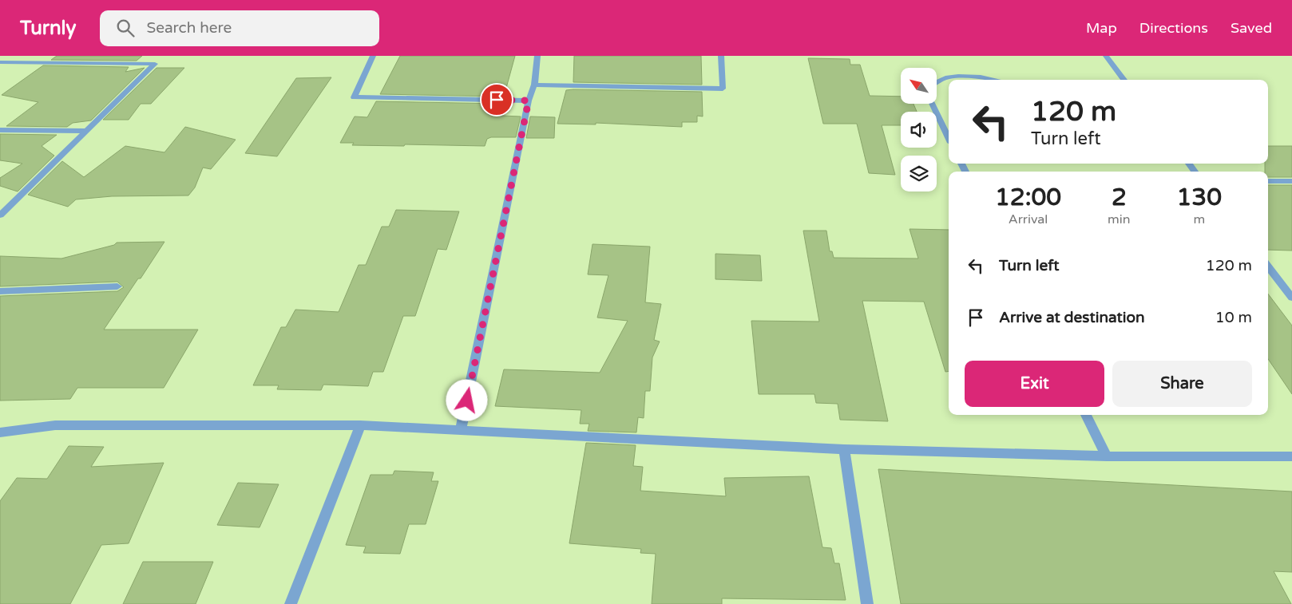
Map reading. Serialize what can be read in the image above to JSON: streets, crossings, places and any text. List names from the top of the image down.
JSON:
{
  "north": "top left",
  "page": {
    "header": "Turnly",
    "search": "Search here",
    "nav": ["Map", "Directions", "Saved"],
    "turn": ["120 m", "Turn left"],
    "eta": [
      "12:00",
      "Arrival",
      "2",
      "min",
      "130",
      "m"
    ],
    "list": [
      {
        "name": "Turn left",
        "value": "120 m"
      },
      {
        "name": "Arrive at destination",
        "value": "10 m"
      }
    ],
    "buttons": ["Exit", "Share"]
  }
}
